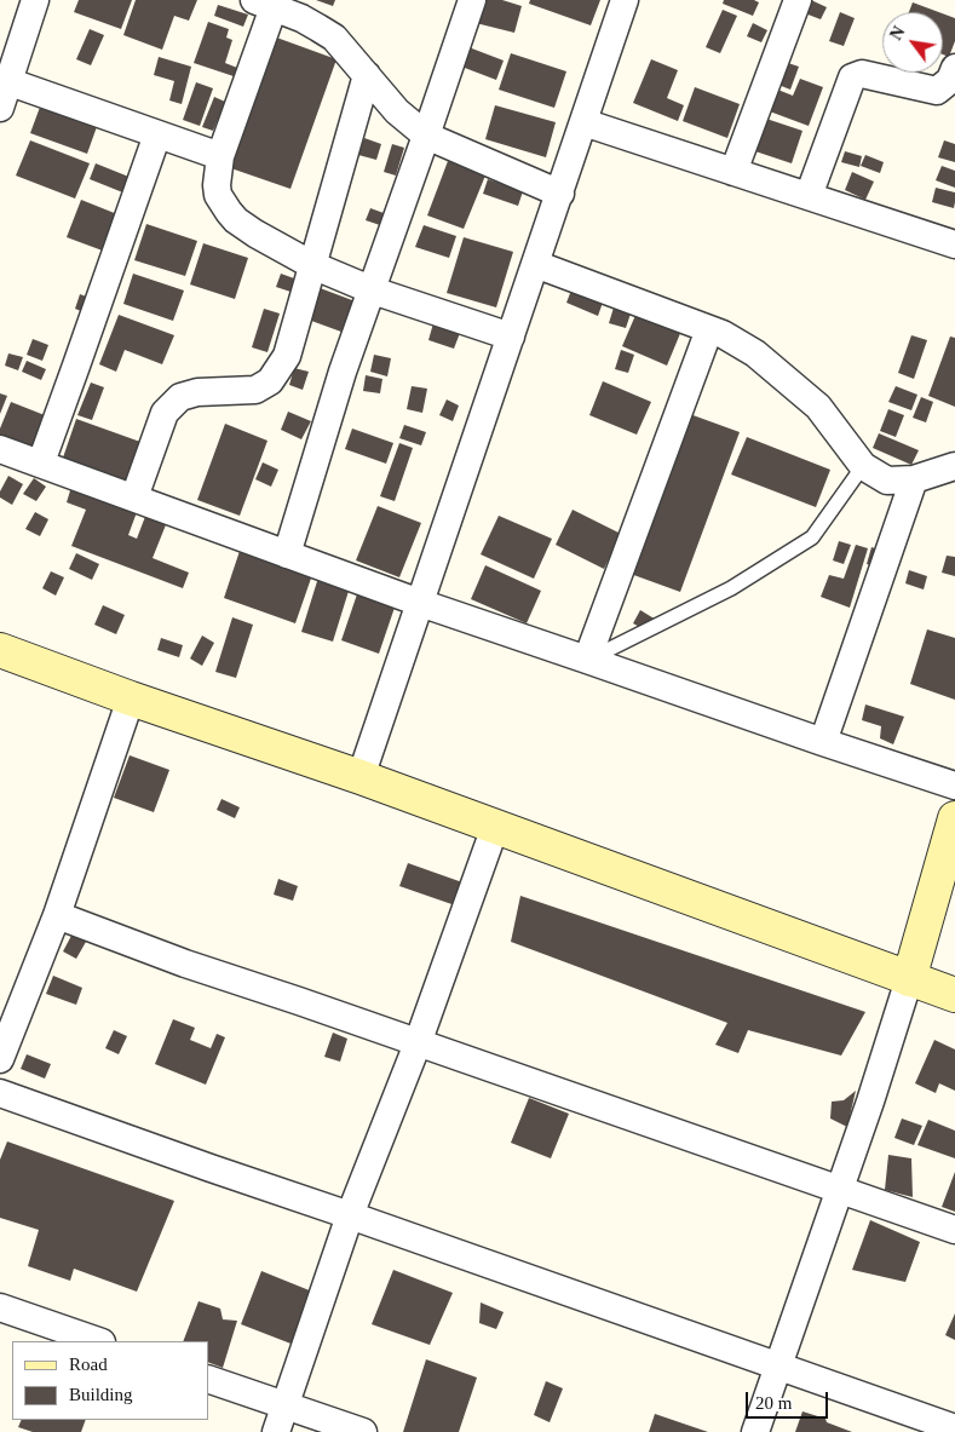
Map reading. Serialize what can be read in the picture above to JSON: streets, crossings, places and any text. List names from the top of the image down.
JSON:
{
  "legend": ["Road", "Building"],
  "scale_bar": "20 m",
  "north": "top left"
}
